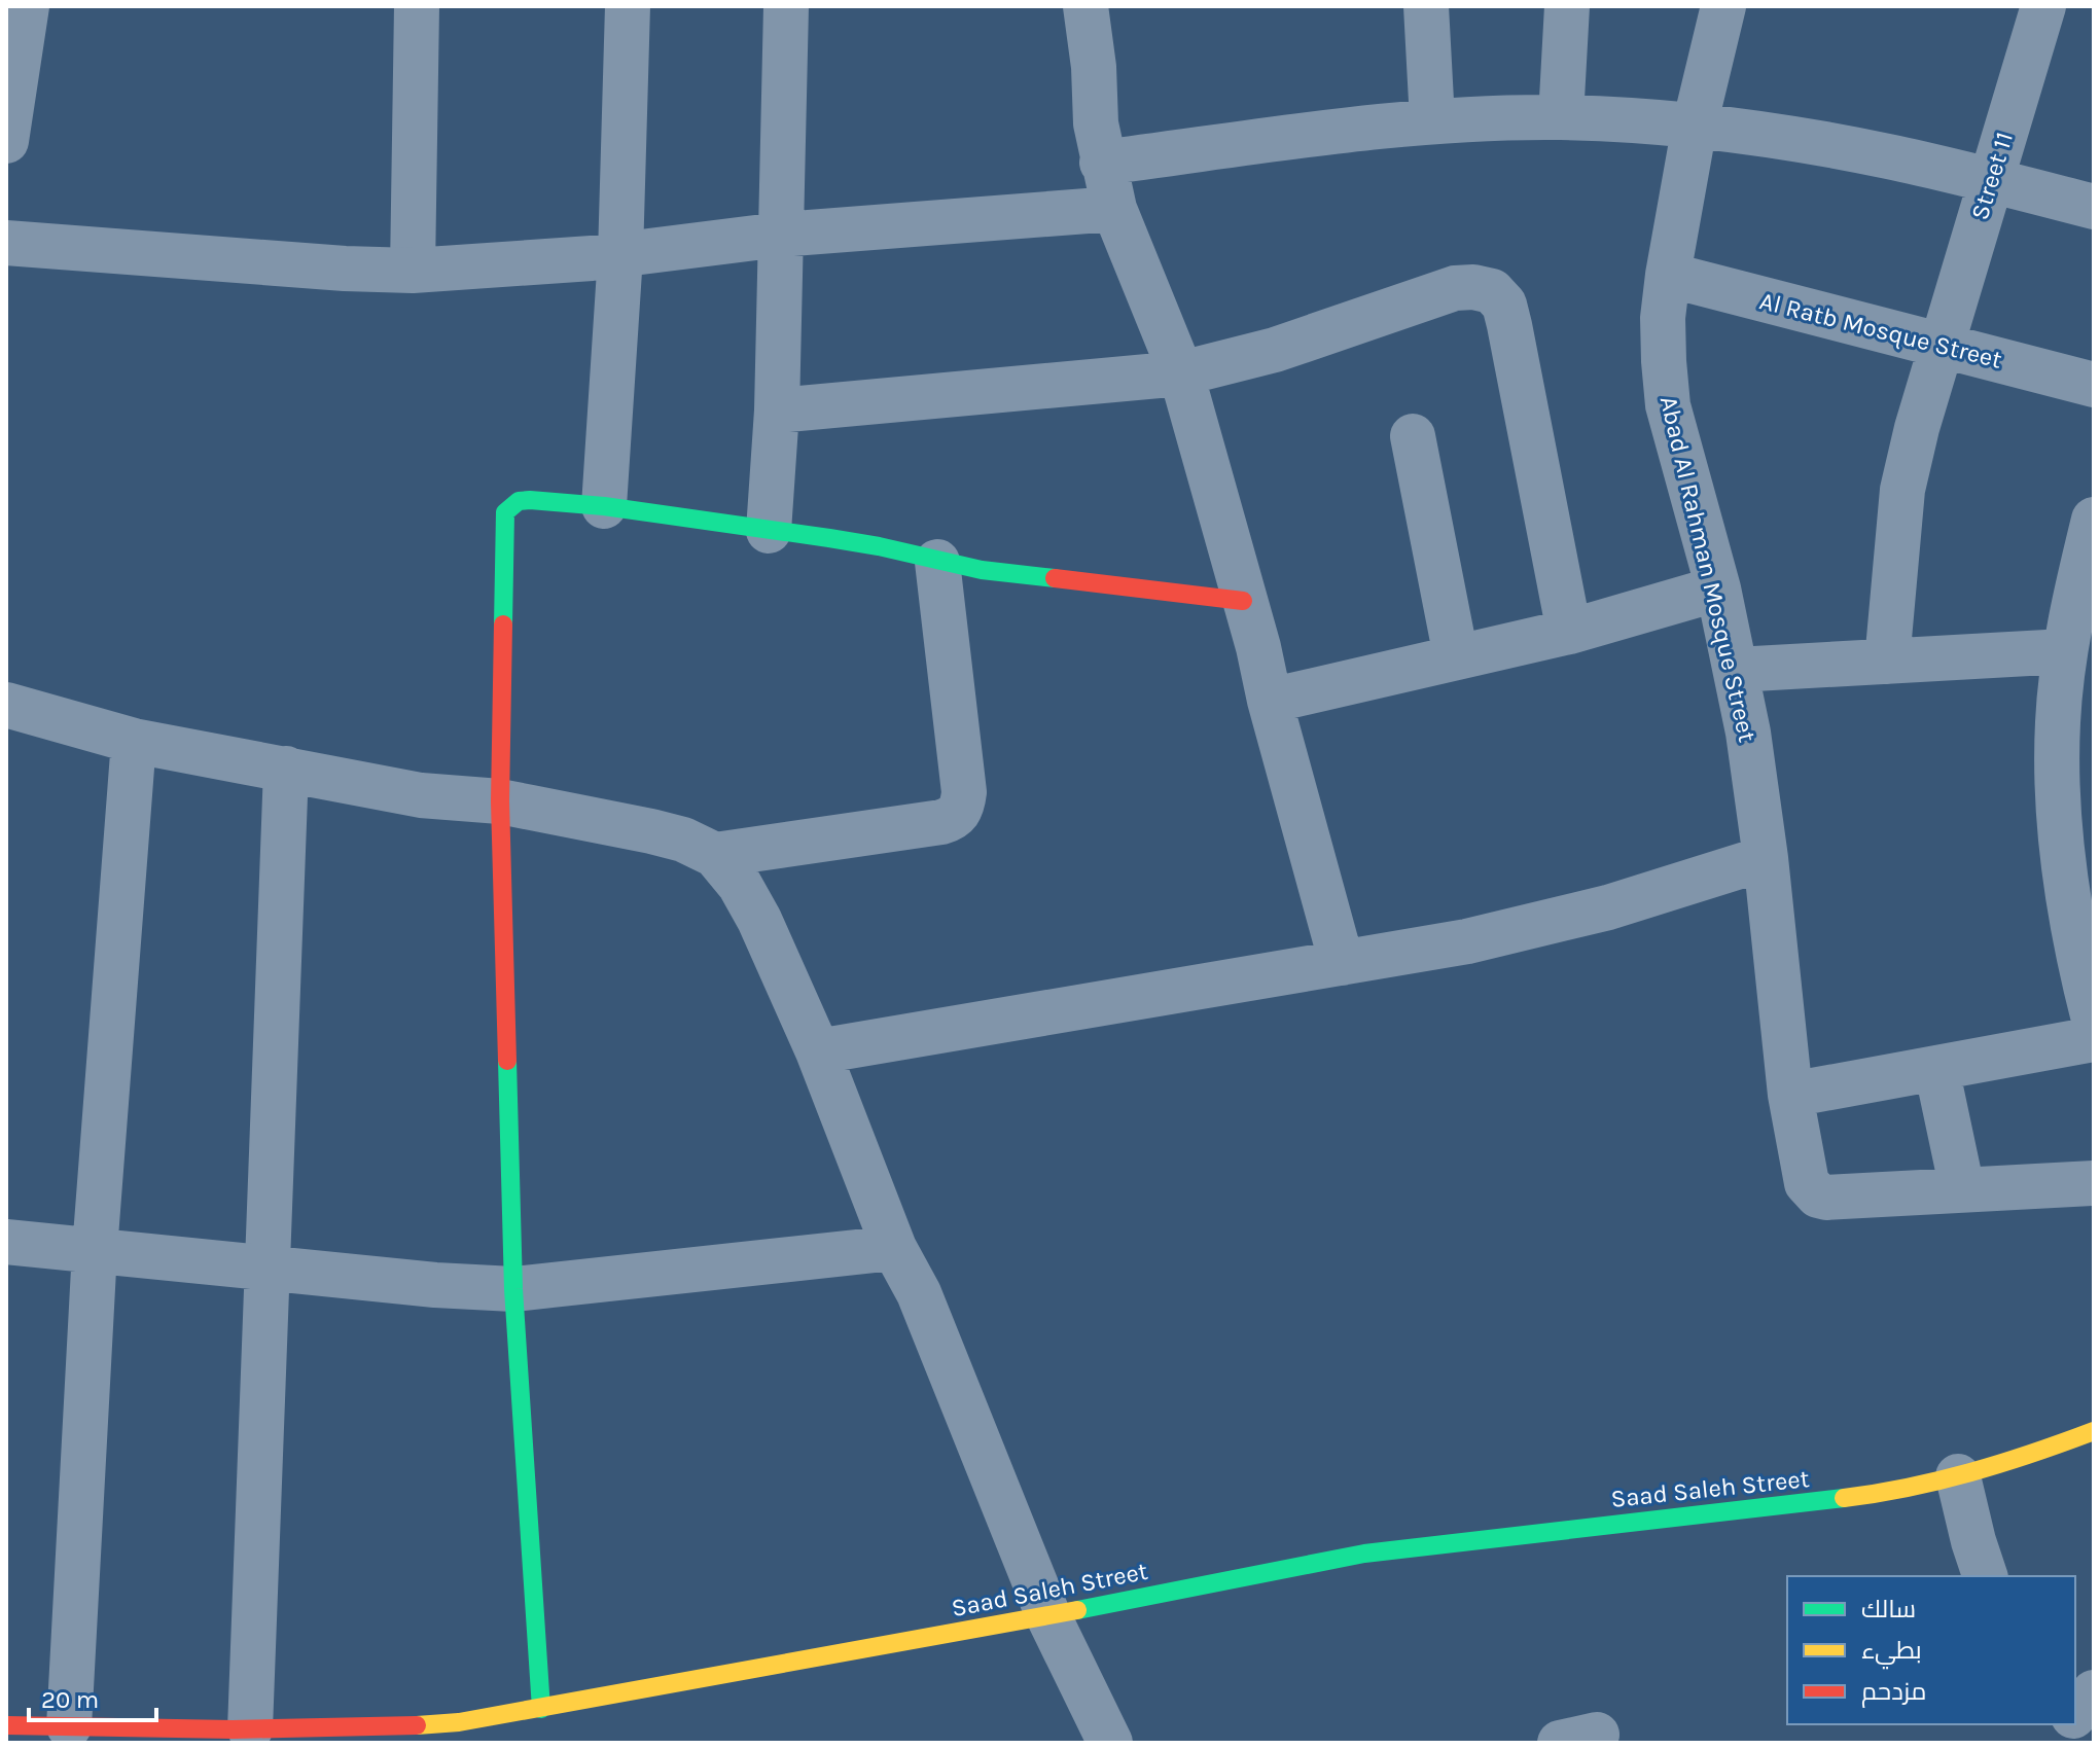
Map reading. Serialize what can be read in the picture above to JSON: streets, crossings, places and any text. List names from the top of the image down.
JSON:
{
  "streets": {
    "street": [
      "Street 11",
      "Al Ratb Mosque Street",
      "Abad Al Rahman Mosque Street",
      "Saad Saleh Street"
    ]
  },
  "crossings": [
    ["Street 11", "Al Ratb Mosque Street"],
    ["Al Ratb Mosque Street", "Abad Al Rahman Mosque Street"]
  ],
  "legend": ["سالك", "بطيء", "مزدحم"],
  "scale_bar": "20 m"
}
